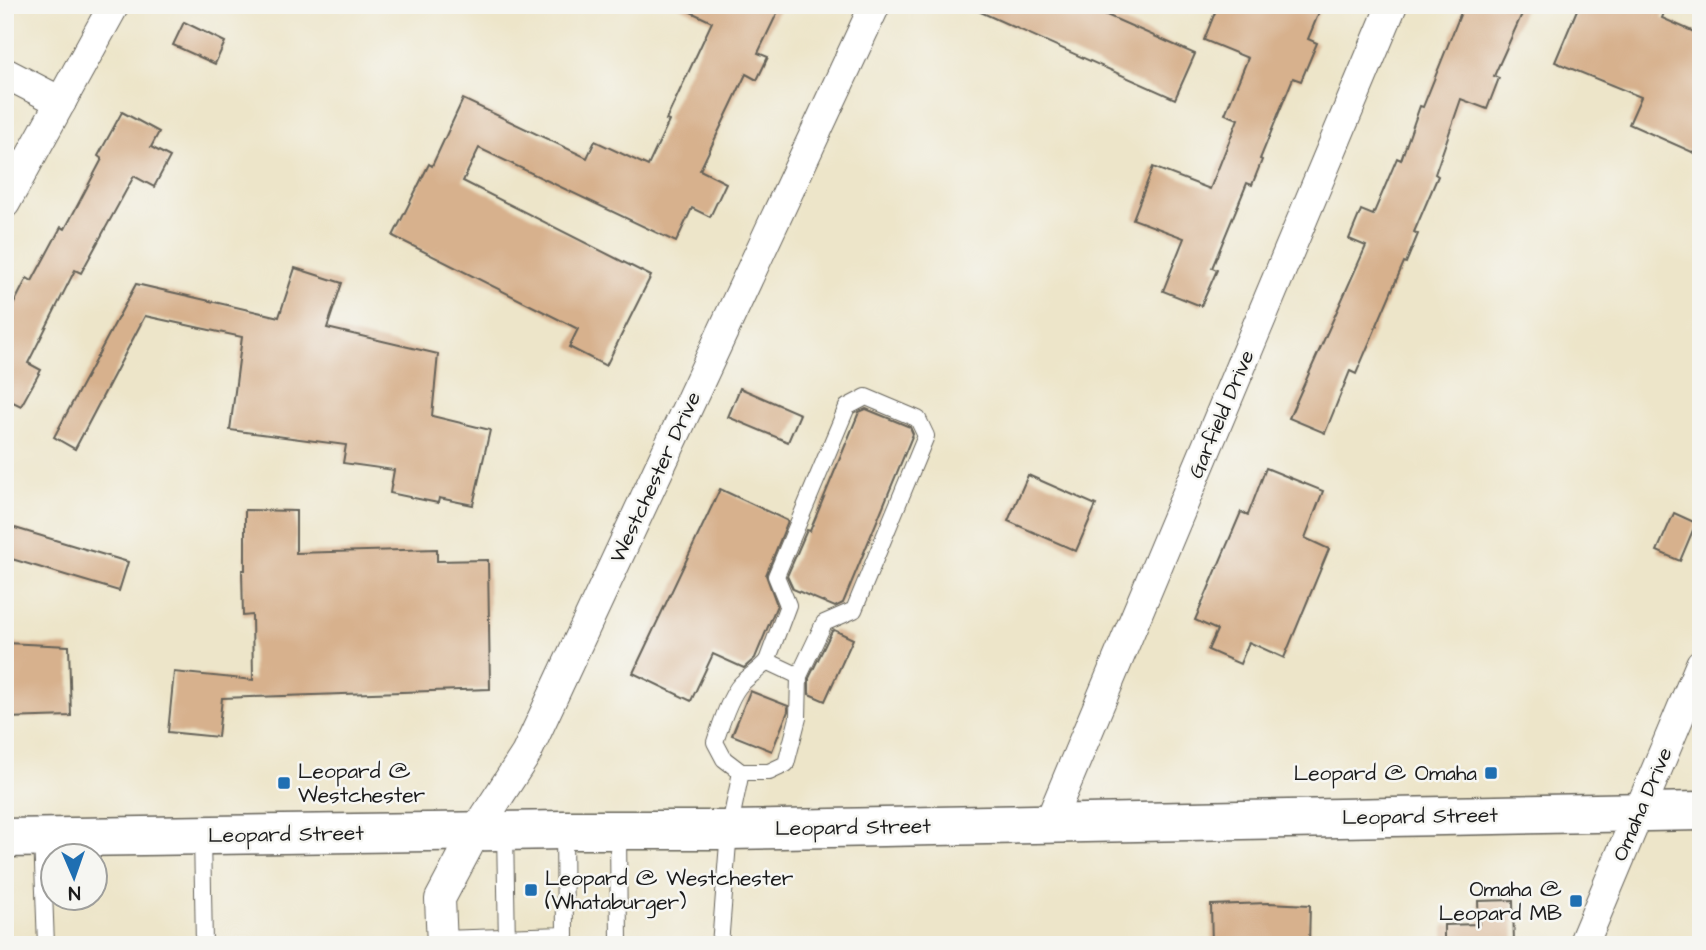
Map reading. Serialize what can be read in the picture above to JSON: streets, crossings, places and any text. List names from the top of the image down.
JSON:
{
  "streets": {
    "main road": ["Leopard Street"],
    "street": ["Garfield Drive", "Westchester Drive", "Omaha Drive"]
  },
  "crossings": [
    ["Garfield Drive", "Leopard Street"],
    ["Westchester Drive", "Leopard Street"],
    ["Omaha Drive", "Leopard Street"]
  ],
  "places": {
    "transit": [
      "Leopard @ Omaha",
      "Leopard @ Westchester",
      "Leopard @ Westchester (Whataburger)",
      "Omaha @ Leopard MB"
    ]
  },
  "north": "bottom"
}
